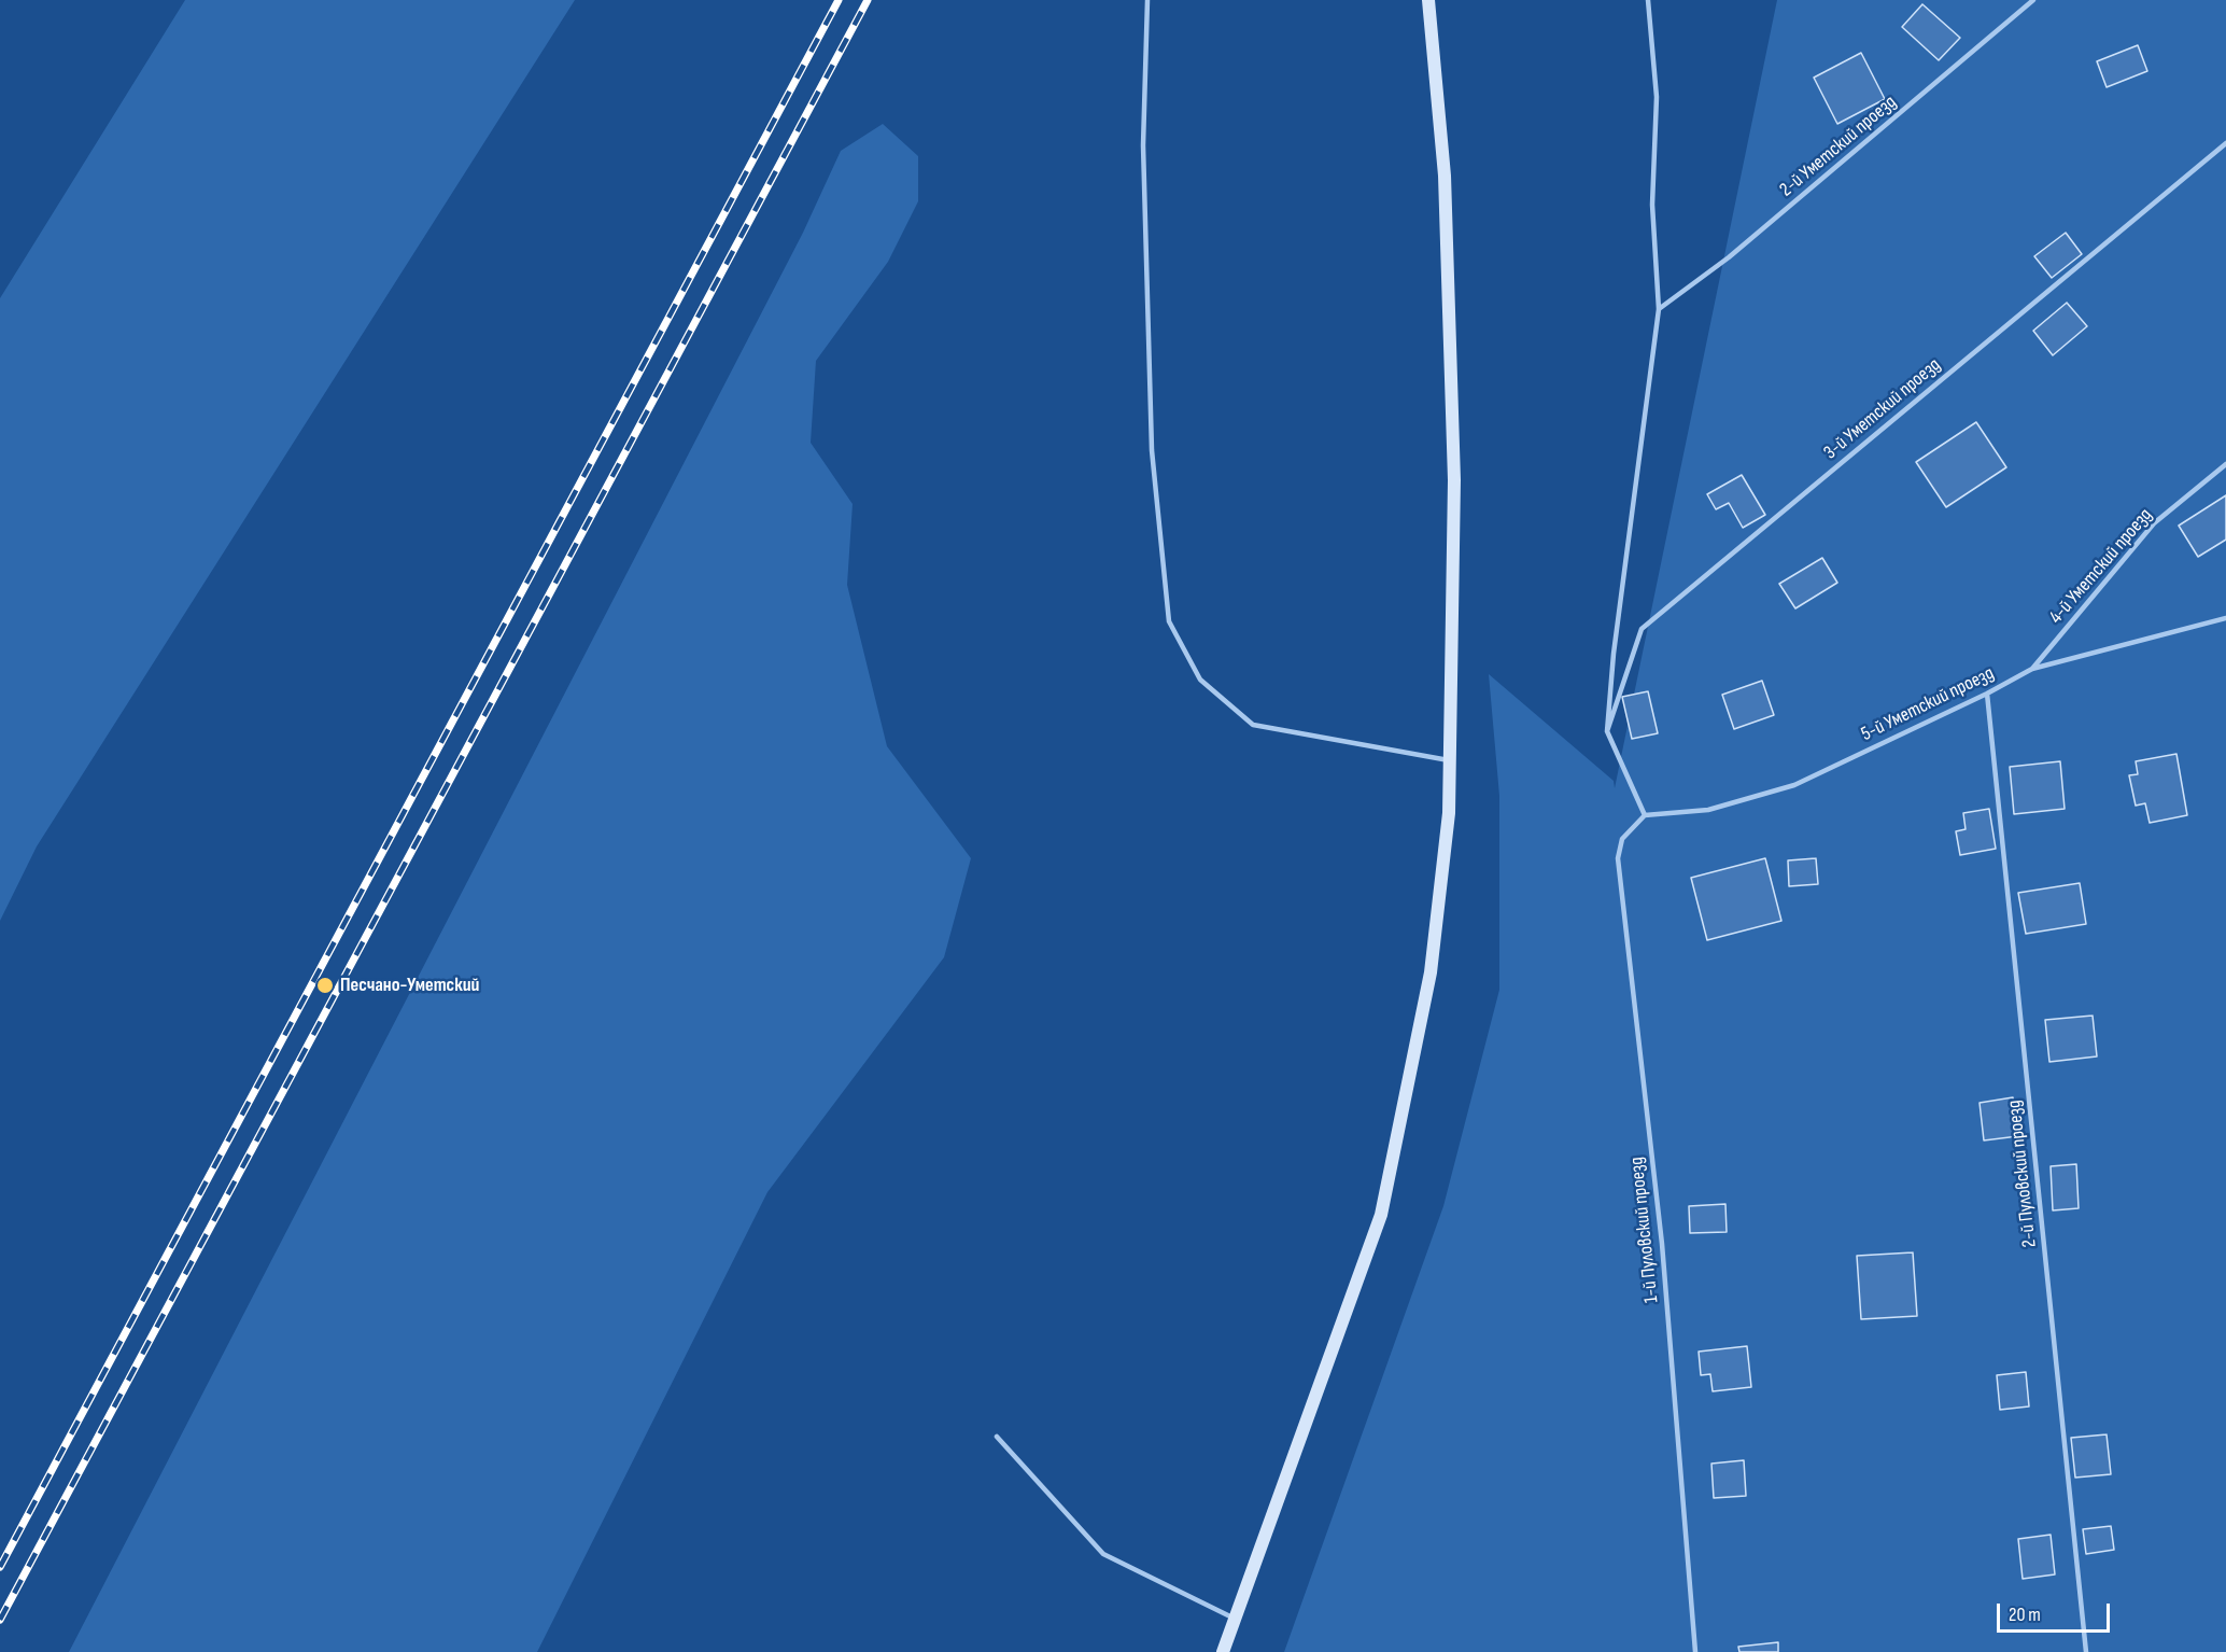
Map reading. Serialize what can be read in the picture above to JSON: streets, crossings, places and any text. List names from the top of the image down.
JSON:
{
  "streets": {
    "lane": [
      "2-й Уметский проезд",
      "3-й Уметский проезд",
      "4-й Уметский проезд",
      "5-й Уметский проезд",
      "2-й Пуловский проезд",
      "1-й Пуловский проезд"
    ]
  },
  "crossings": [
    ["4-й Уметский проезд", "5-й Уметский проезд"],
    ["5-й Уметский проезд", "2-й Пуловский проезд"],
    ["5-й Уметский проезд", "1-й Пуловский проезд"]
  ],
  "places": ["Песчано-Уметский"],
  "scale_bar": "20 m"
}
